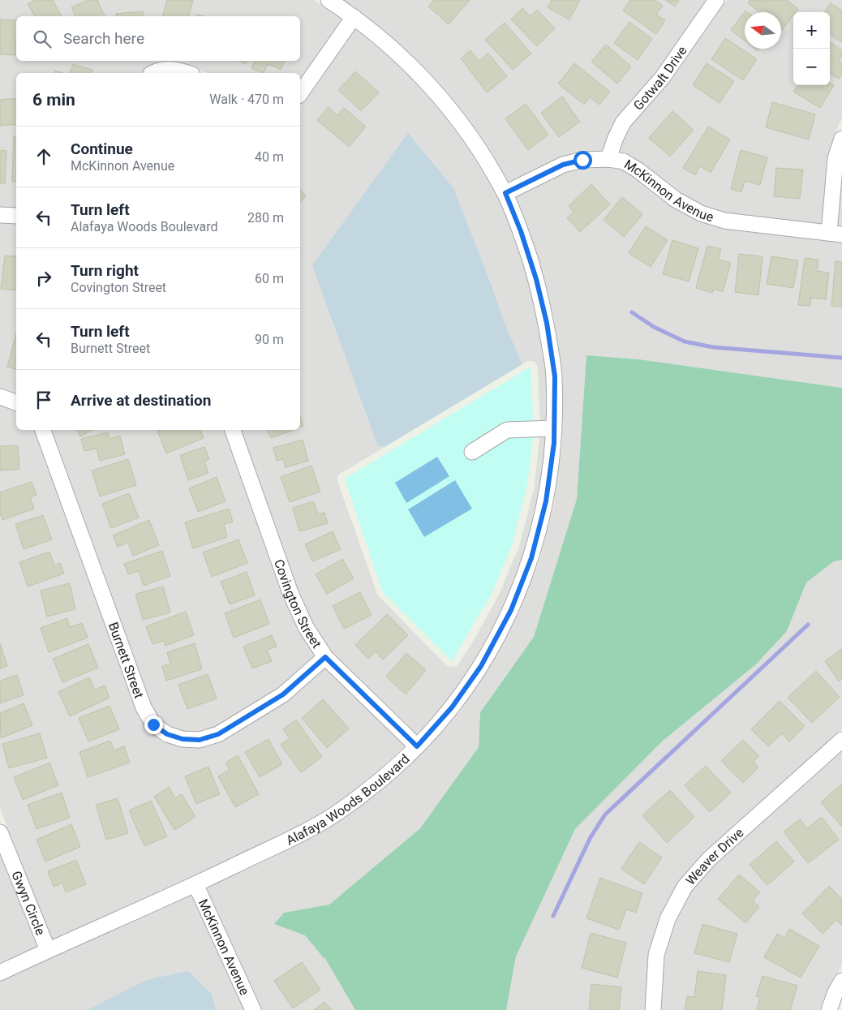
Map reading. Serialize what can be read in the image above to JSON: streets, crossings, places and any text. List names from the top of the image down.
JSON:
{
  "streets": {
    "street": [
      "Gotwalt Drive",
      "McKinnon Avenue",
      "Covington Street",
      "Burnett Street",
      "Alafaya Woods Boulevard",
      "Weaver Drive",
      "Gwyn Circle"
    ]
  },
  "crossings": [
    ["Gotwalt Drive", "McKinnon Avenue"],
    ["McKinnon Avenue", "Alafaya Woods Boulevard"],
    ["Covington Street", "Burnett Street"],
    ["Covington Street", "Alafaya Woods Boulevard"],
    ["Alafaya Woods Boulevard", "Gwyn Circle"]
  ],
  "north": "left",
  "page": {
    "map_buttons": ["+", "−"],
    "search": "Search here",
    "heading": ["6 min", "Walk · 470 m"],
    "list": [
      ["Continue", "McKinnon Avenue", "40 m"],
      ["Turn left", "Alafaya Woods Boulevard", "280 m"],
      ["Turn right", "Covington Street", "60 m"],
      ["Turn left", "Burnett Street", "90 m"],
      "Arrive at destination"
    ]
  }
}
